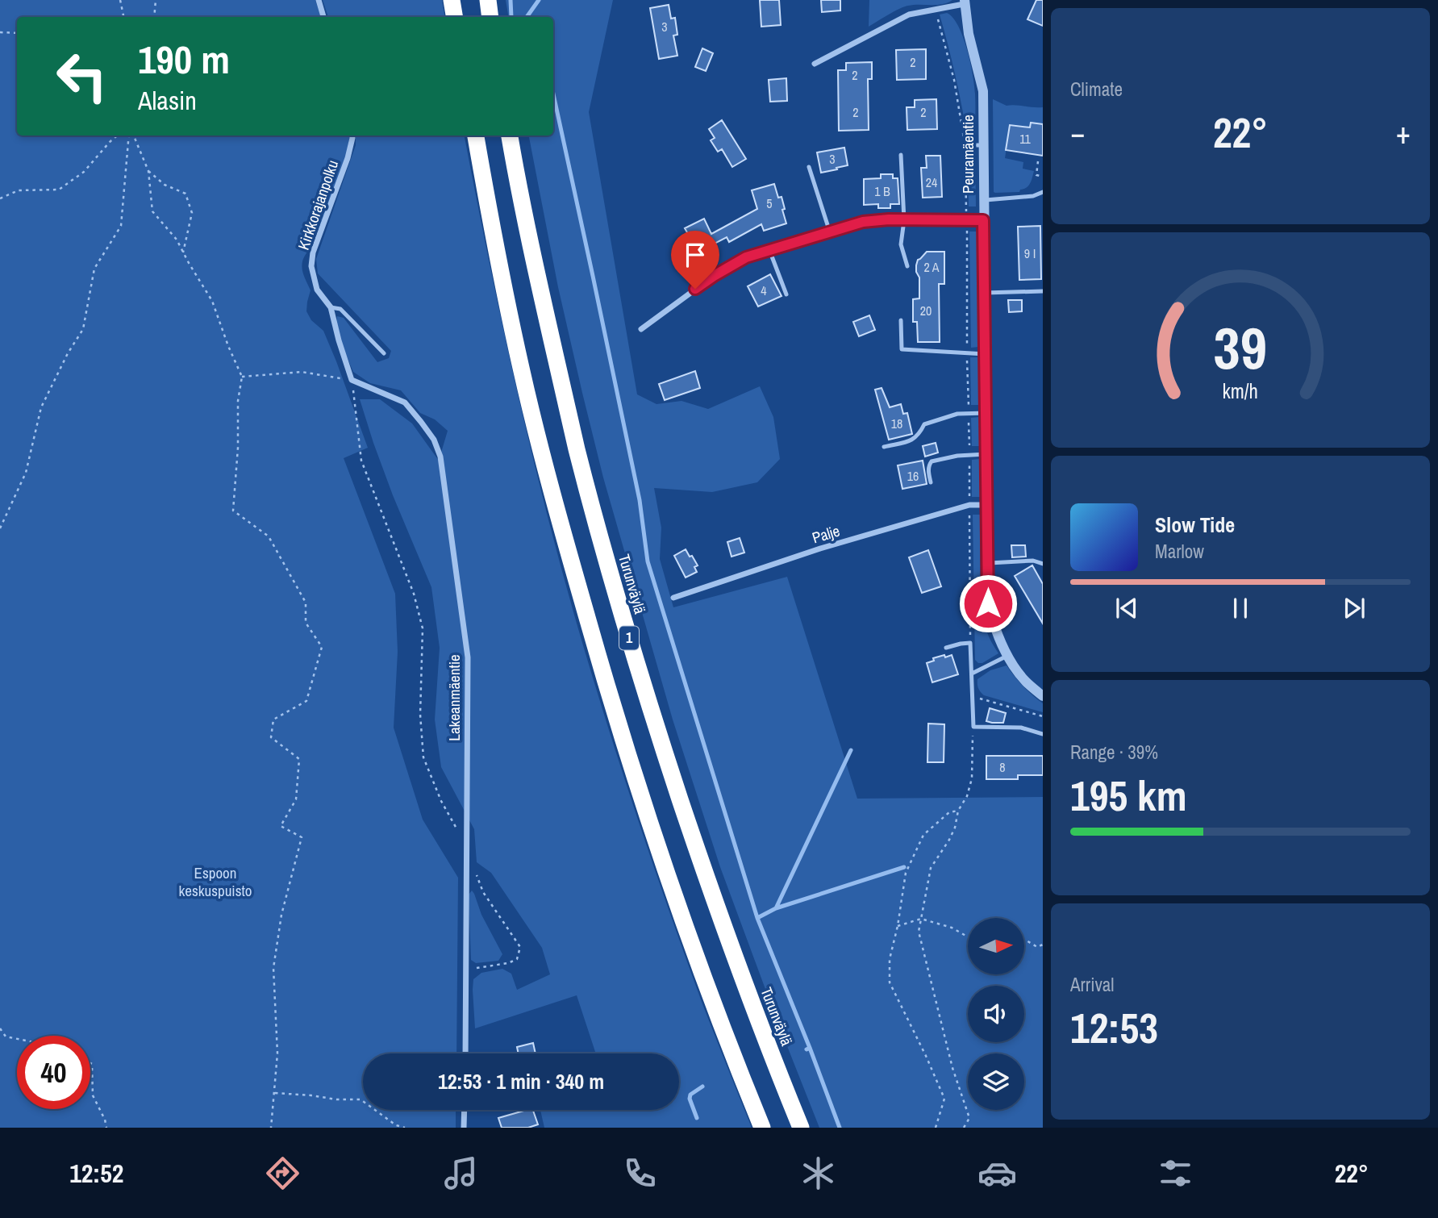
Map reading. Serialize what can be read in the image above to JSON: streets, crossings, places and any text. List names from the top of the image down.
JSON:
{
  "streets": {
    "highway": ["Turunväylä", "1"],
    "street": [
      "Peuramäentie",
      "Kirkkorajanpolku",
      "Palje",
      "Lakeanmäentie"
    ]
  },
  "crossings": [
    ["Peuramäentie", "Palje"],
    ["Kirkkorajanpolku", "Lakeanmäentie"]
  ],
  "parks": ["Espoon keskuspuisto"],
  "house_numbers": [
    "3",
    "2",
    "2",
    "2",
    "2",
    "11",
    "3",
    "24",
    "1 B",
    "5",
    "9 I",
    "2 A",
    "4",
    "20",
    "18",
    "16",
    "8"
  ],
  "north": "right",
  "page": {
    "tile": [
      "Climate",
      ["Range · 39%", "195 km"],
      ["Arrival", "12:53"]
    ],
    "turn": ["190 m", "Alasin"],
    "heat": ["−", "22°", "+"],
    "song": ["Slow Tide", "Marlow"],
    "limit": "40",
    "trip": "12:53 · 1 min · 340 m",
    "tabs": ["12:52", "22°"],
    "gauge": ["39", "km/h"]
  }
}
